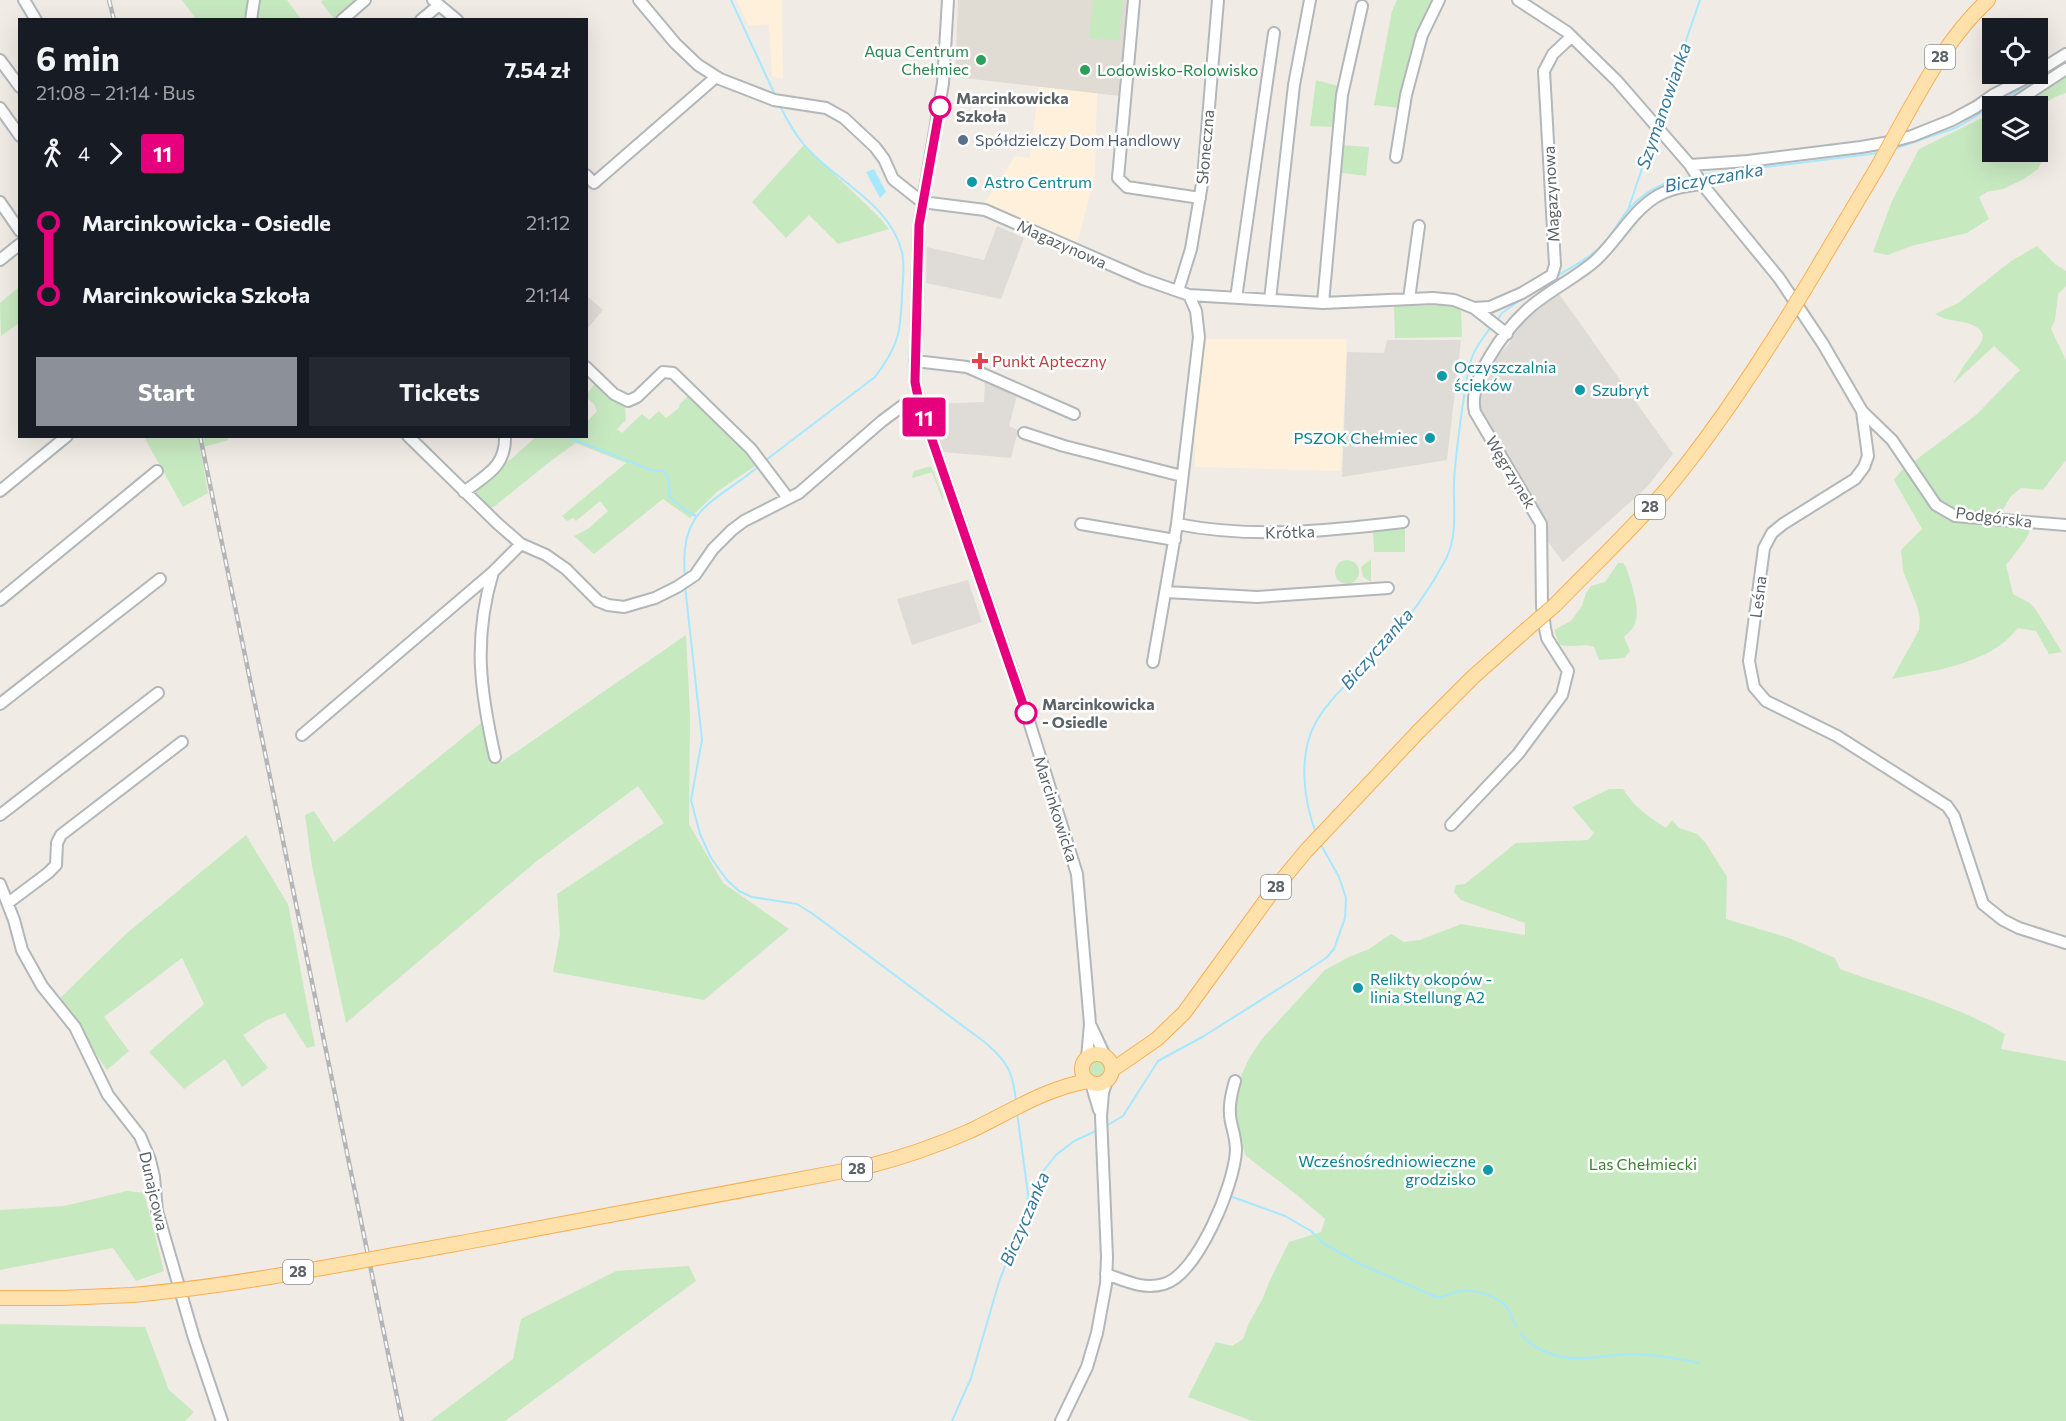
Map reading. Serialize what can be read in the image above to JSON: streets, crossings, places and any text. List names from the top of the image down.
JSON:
{
  "streets": {
    "main road": ["28"],
    "street": [
      "Słoneczna",
      "Magazynowa",
      "Węgrzynek",
      "Podgórska",
      "Krótka",
      "Leśna",
      "Marcinkowicka",
      "Dunajcowa"
    ]
  },
  "crossings": [
    ["28", "Marcinkowicka"],
    ["Słoneczna", "Magazynowa"],
    ["Magazynowa", "Węgrzynek"],
    ["Magazynowa", "Leśna"],
    ["Magazynowa", "Marcinkowicka"],
    ["Węgrzynek", "Leśna"],
    ["Podgórska", "Leśna"]
  ],
  "water": ["Szymanowianka", "Biczyczanka"],
  "parks": ["Las Chełmiecki"],
  "places": {
    "other": [
      "Aqua Centrum Chełmiec",
      "Lodowisko-Rolowisko",
      "Marcinkowicka Szkoła",
      "Spółdzielczy Dom Handlowy",
      "Astro Centrum",
      "Oczyszczalnia ścieków",
      "Szubryt",
      "PSZOK Chełmiec",
      "Marcinkowicka - Osiedle",
      "Relikty okopów - linia Stellung A2",
      "Wcześnośredniowieczne grodzisko"
    ],
    "health": ["Punkt Apteczny"]
  },
  "lines": ["bus line 11"],
  "page": {
    "on_map": "11",
    "heading": ["6 min", "21:08 – 21:14 · Bus", "7.54 zł"],
    "legs": ["4", "11"],
    "list": [
      {
        "name": "Marcinkowicka - Osiedle",
        "value": "21:12"
      },
      {
        "name": "Marcinkowicka Szkoła",
        "value": "21:14"
      }
    ],
    "buttons": ["Start", "Tickets"]
  }
}
